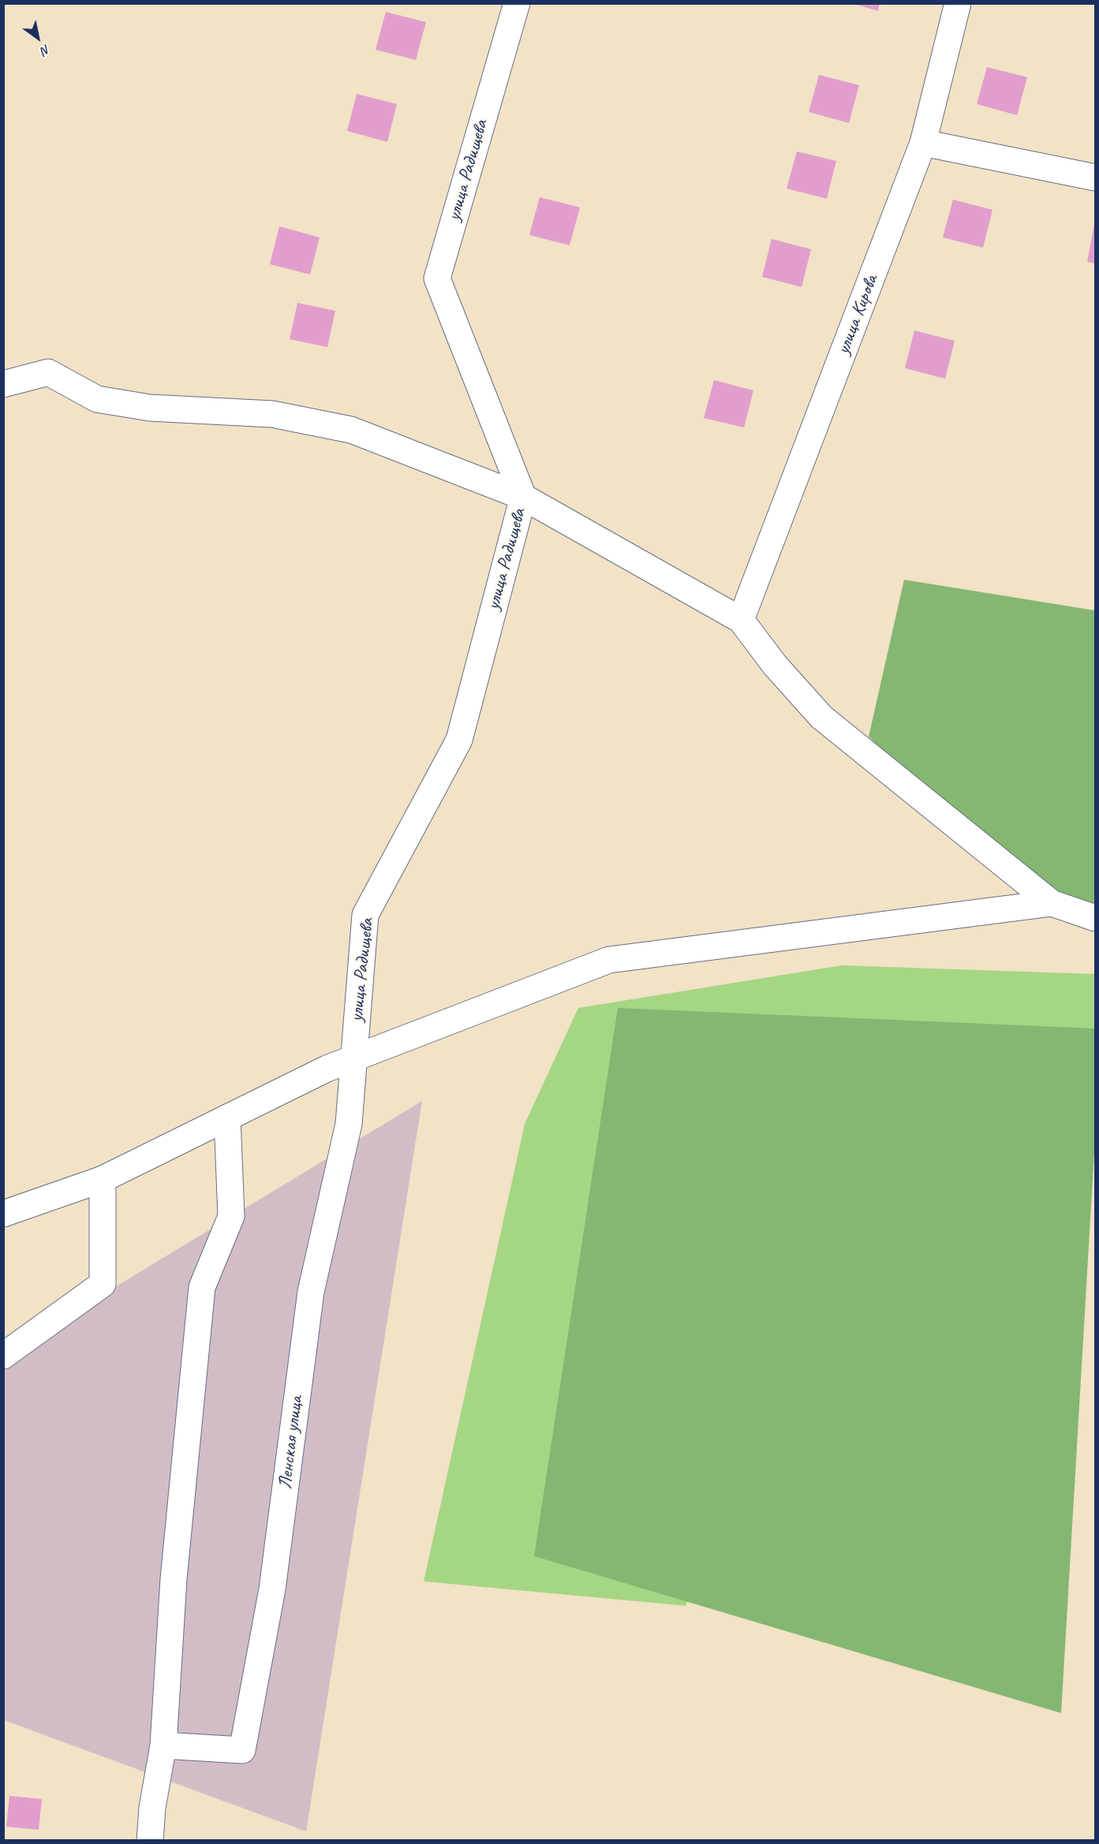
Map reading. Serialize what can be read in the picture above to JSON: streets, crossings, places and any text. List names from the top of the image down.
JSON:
{
  "streets": {
    "street": ["улица Радищева", "улица Кирова", "Ленская улица"]
  },
  "crossings": [
    ["улица Радищева", "Ленская улица"]
  ],
  "north": "bottom right"
}
